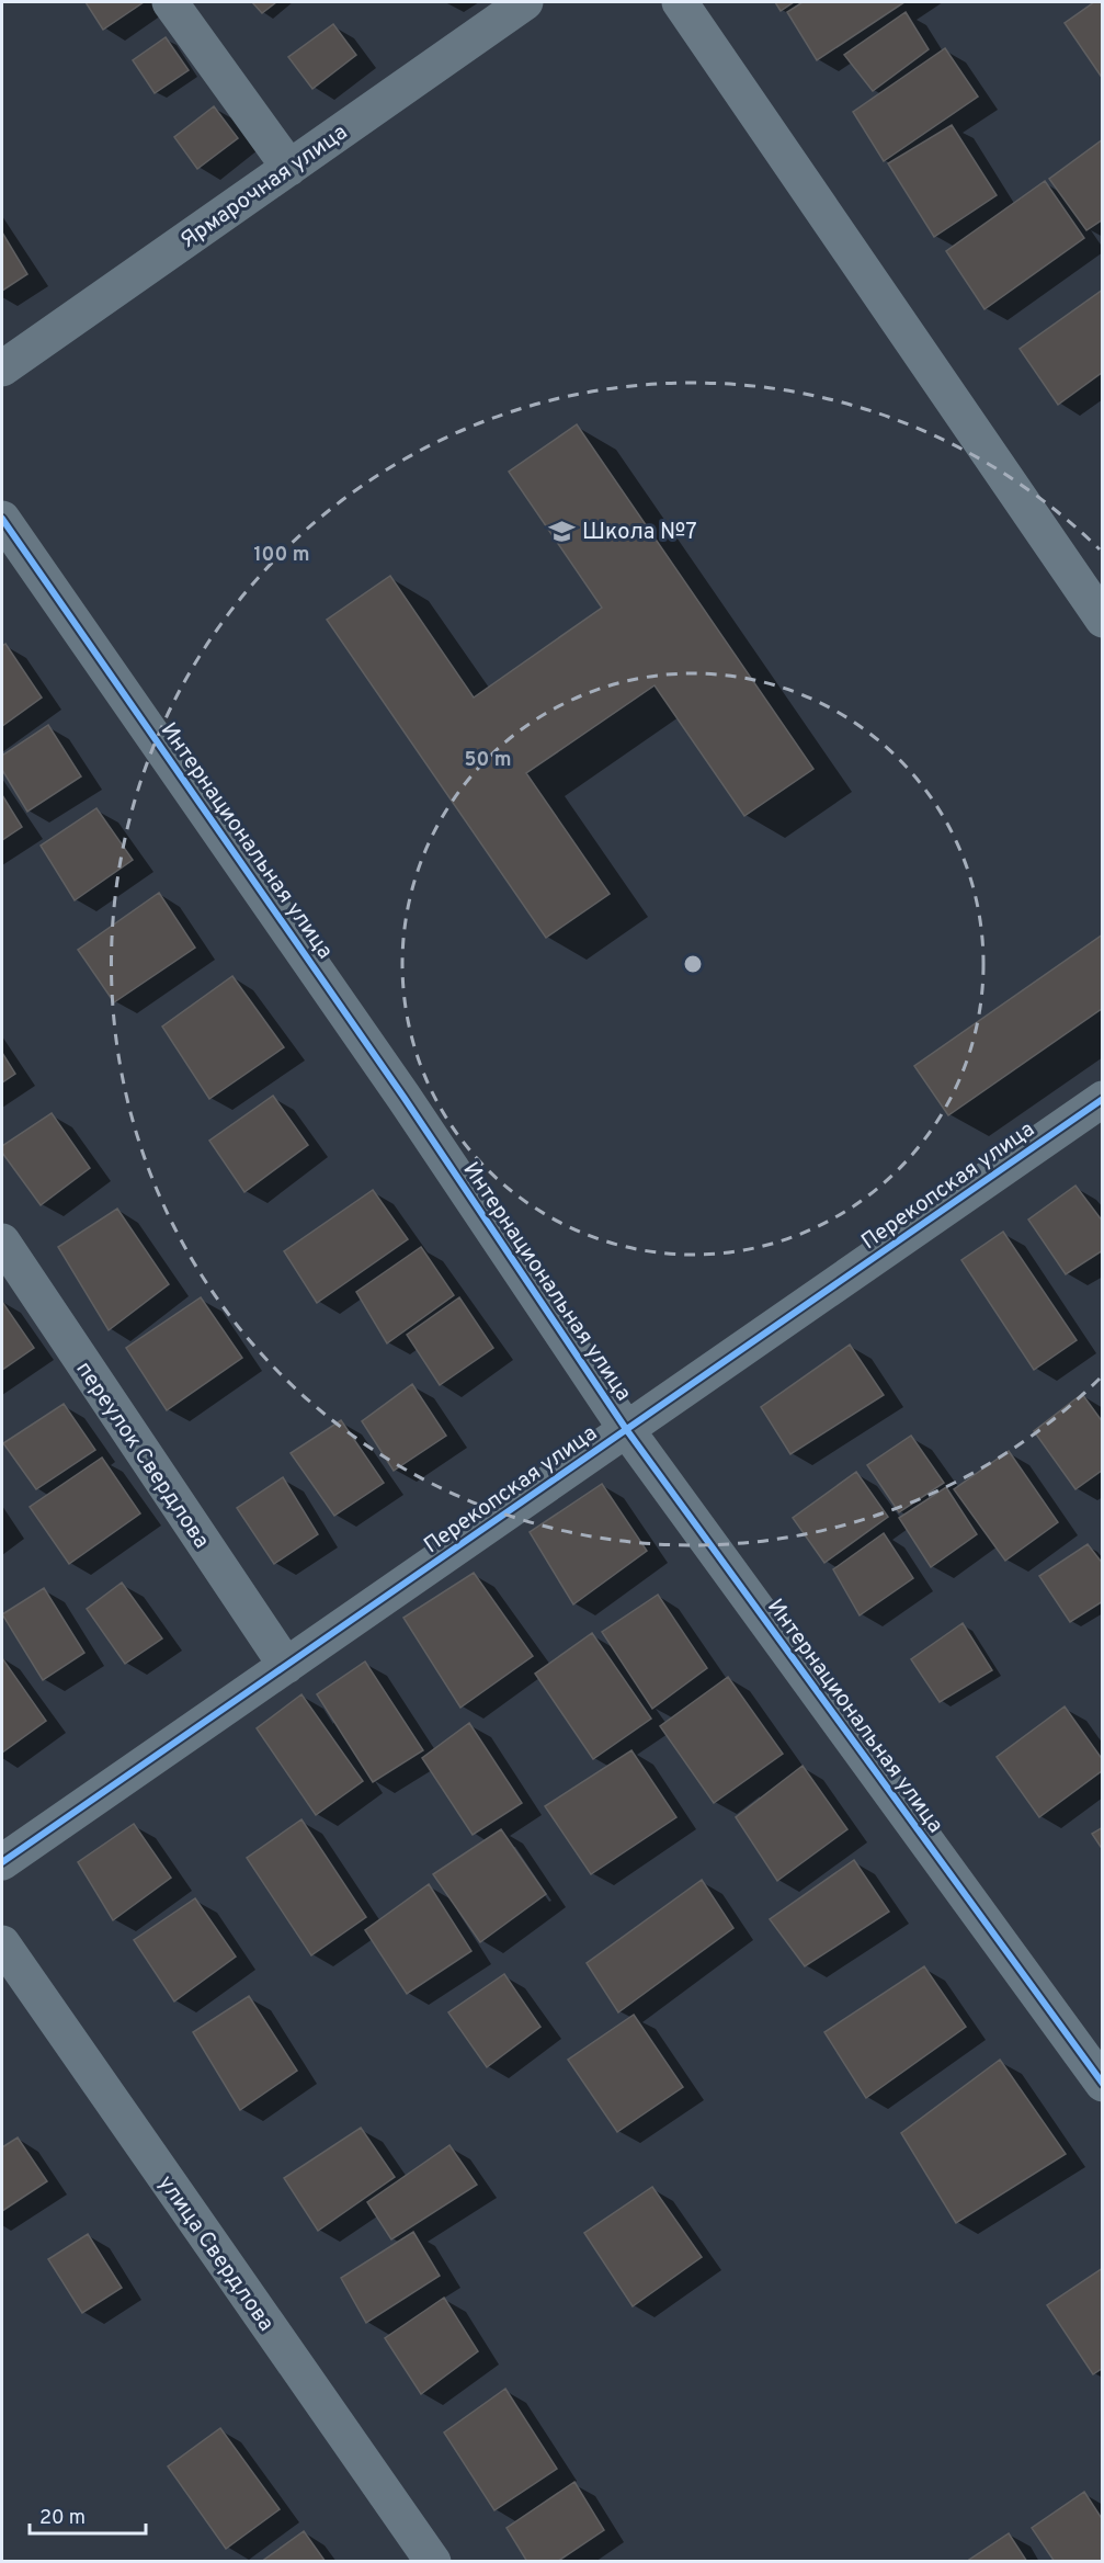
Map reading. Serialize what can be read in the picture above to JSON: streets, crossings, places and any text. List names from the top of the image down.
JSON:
{
  "streets": {
    "street": [
      "Ярмарочная улица",
      "Интернациональная улица",
      "Перекопская улица",
      "переулок Свердлова",
      "улица Свердлова"
    ]
  },
  "crossings": [
    ["Интернациональная улица", "Перекопская улица"],
    ["Перекопская улица", "переулок Свердлова"]
  ],
  "places": {
    "school or university": ["Школа №7"]
  },
  "scale_bar": "20 m",
  "rings": ["100 m", "50 m"]
}
